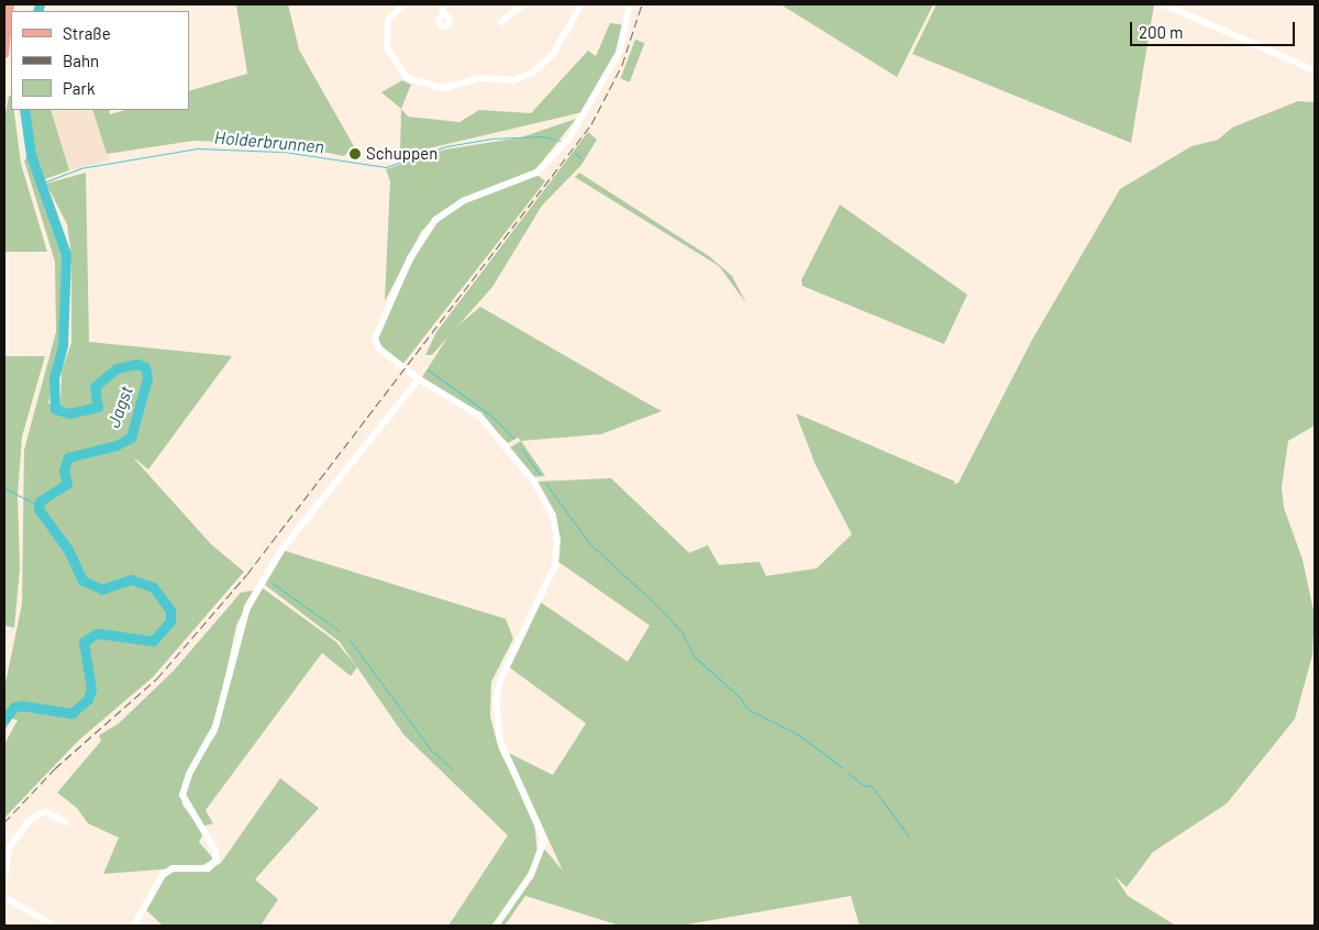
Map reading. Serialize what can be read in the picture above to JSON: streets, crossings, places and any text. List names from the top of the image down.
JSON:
{
  "water": ["Holderbrunnen", "Jagst"],
  "places": ["Schuppen"],
  "legend": ["Straße", "Bahn", "Park"],
  "scale_bar": "200 m"
}
